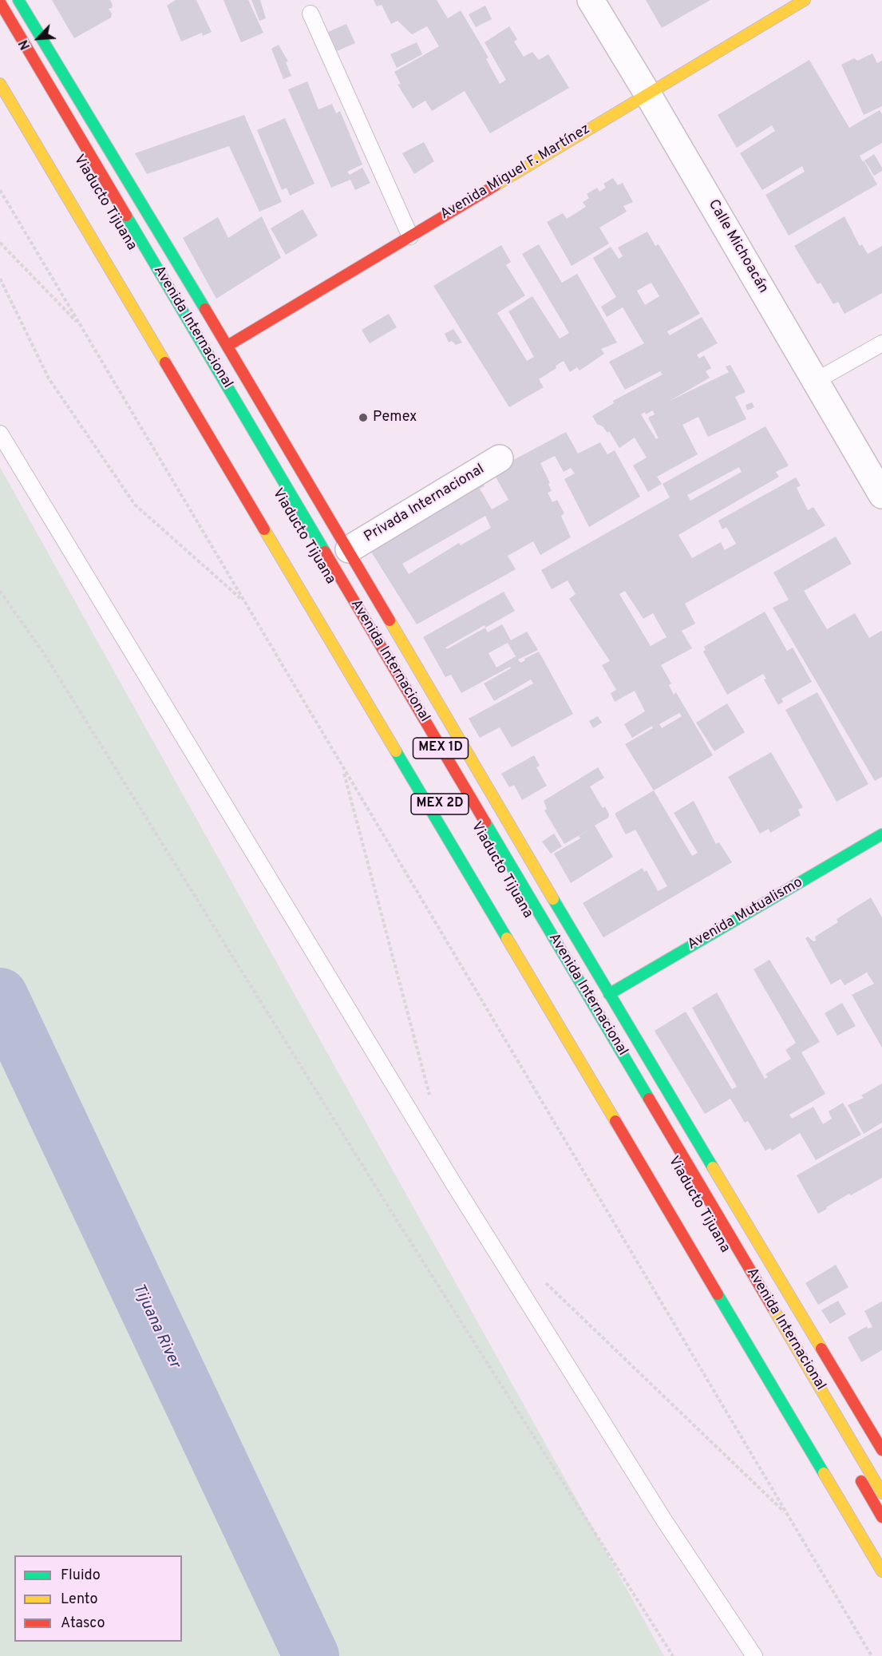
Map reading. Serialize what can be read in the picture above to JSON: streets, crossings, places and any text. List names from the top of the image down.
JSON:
{
  "streets": {
    "main road": [
      "Avenida Miguel F. Martínez",
      "Viaducto Tijuana",
      "Avenida Internacional",
      "MEX 1D",
      "MEX 2D",
      "Avenida Mutualismo"
    ],
    "street": ["Calle Michoacán", "Privada Internacional"]
  },
  "crossings": [
    ["Avenida Miguel F. Martínez", "Calle Michoacán"],
    ["Avenida Miguel F. Martínez", "Avenida Internacional"],
    ["Avenida Internacional", "Privada Internacional"],
    ["Avenida Internacional", "Avenida Mutualismo"]
  ],
  "water": ["Tijuana River"],
  "places": ["Pemex"],
  "legend": ["Fluido", "Lento", "Atasco"],
  "north": "bottom left"
}
